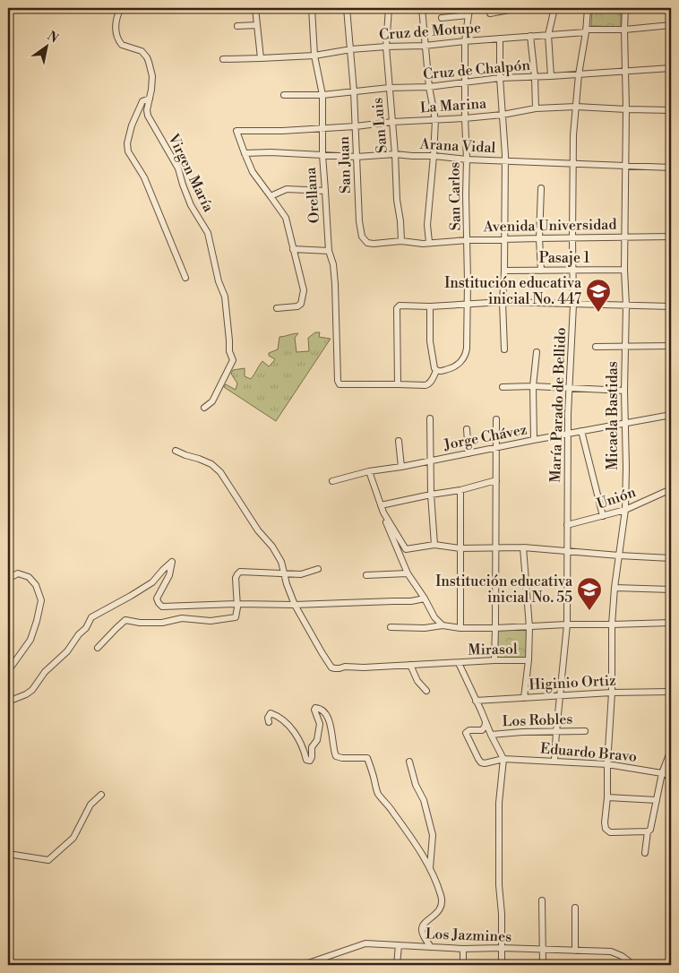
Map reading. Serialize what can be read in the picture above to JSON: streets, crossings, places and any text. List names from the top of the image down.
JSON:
{
  "streets": {
    "street": [
      "Cruz de Motupe",
      "Cruz de Chalpón",
      "La Marina",
      "San Luis",
      "Arana Vidal",
      "San Juan",
      "Virgen María",
      "Orellana",
      "San Carlos",
      "Avenida Universidad",
      "Pasaje 1",
      "María Parado de Bellido",
      "Micaela Bastidas",
      "Jorge Chávez",
      "Unión",
      "Mirasol",
      "Higinio Ortiz",
      "Los Robles",
      "Eduardo Bravo",
      "Los Jazmines"
    ]
  },
  "crossings": [
    ["Cruz de Motupe", "San Luis"],
    ["Cruz de Motupe", "San Juan"],
    ["Cruz de Motupe", "Orellana"],
    ["Cruz de Motupe", "San Carlos"],
    ["Cruz de Motupe", "María Parado de Bellido"],
    ["Cruz de Motupe", "Micaela Bastidas"],
    ["Cruz de Chalpón", "San Luis"],
    ["Cruz de Chalpón", "San Juan"],
    ["Cruz de Chalpón", "Orellana"],
    ["Cruz de Chalpón", "San Carlos"],
    ["Cruz de Chalpón", "María Parado de Bellido"],
    ["Cruz de Chalpón", "Micaela Bastidas"],
    ["La Marina", "San Luis"],
    ["La Marina", "Arana Vidal"],
    ["La Marina", "San Juan"],
    ["La Marina", "Orellana"],
    ["La Marina", "San Carlos"],
    ["La Marina", "María Parado de Bellido"],
    ["La Marina", "Micaela Bastidas"],
    ["San Luis", "Arana Vidal"],
    ["San Luis", "San Juan"],
    ["San Luis", "Avenida Universidad"],
    ["Arana Vidal", "San Juan"],
    ["Arana Vidal", "Orellana"],
    ["Arana Vidal", "San Carlos"],
    ["Arana Vidal", "María Parado de Bellido"],
    ["Arana Vidal", "Micaela Bastidas"],
    ["San Juan", "Avenida Universidad"],
    ["San Carlos", "Avenida Universidad"],
    ["Avenida Universidad", "María Parado de Bellido"],
    ["Avenida Universidad", "Micaela Bastidas"],
    ["Pasaje 1", "María Parado de Bellido"],
    ["Pasaje 1", "Micaela Bastidas"],
    ["María Parado de Bellido", "Jorge Chávez"],
    ["María Parado de Bellido", "Unión"],
    ["María Parado de Bellido", "Higinio Ortiz"],
    ["María Parado de Bellido", "Los Robles"],
    ["María Parado de Bellido", "Eduardo Bravo"],
    ["Micaela Bastidas", "Jorge Chávez"],
    ["Micaela Bastidas", "Unión"],
    ["Micaela Bastidas", "Higinio Ortiz"],
    ["Micaela Bastidas", "Eduardo Bravo"]
  ],
  "places": {
    "school or university": ["Institución educativa inicial No. 447", "Institución educativa inicial No. 55"]
  },
  "north": "top right"
}
